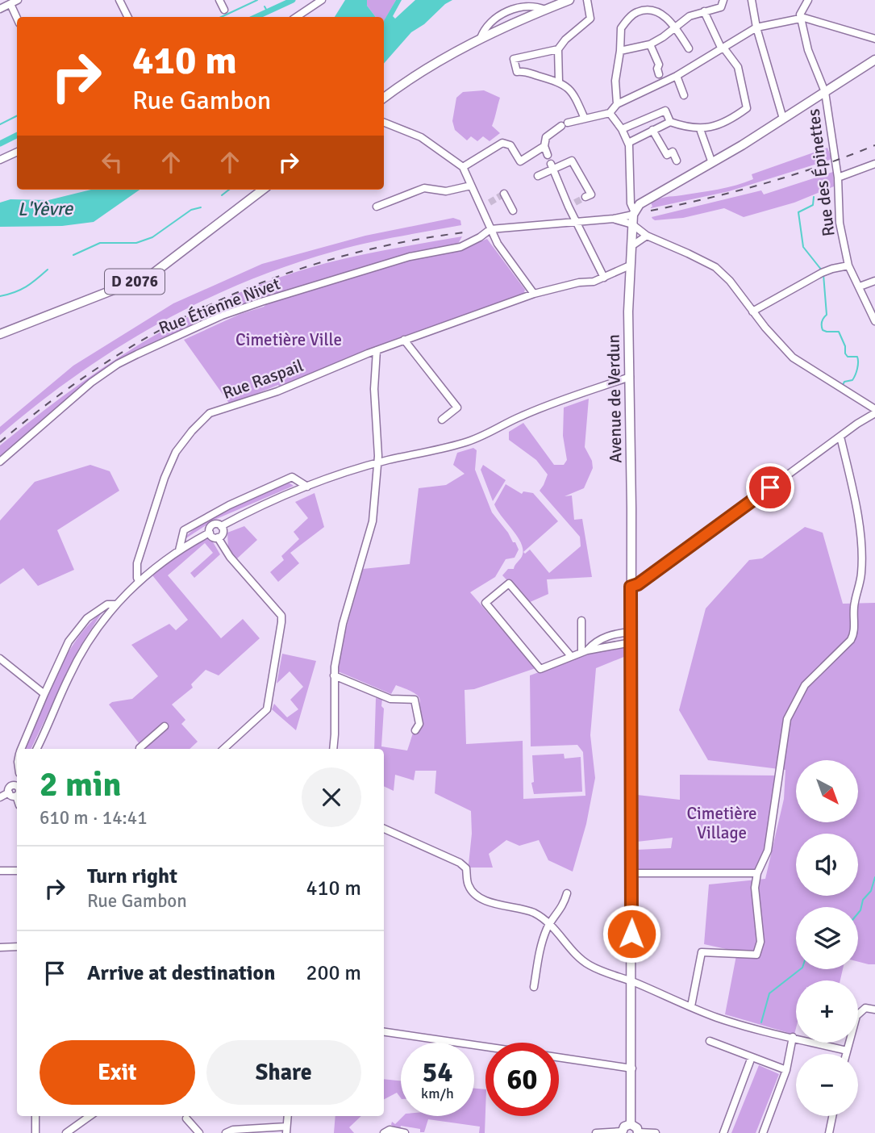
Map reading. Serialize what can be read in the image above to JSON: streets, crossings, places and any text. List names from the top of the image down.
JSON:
{
  "streets": {
    "main road": ["D 2076", "Avenue de Verdun"],
    "street": ["Rue des Épinettes", "Rue Étienne Nivet", "Rue Raspail"]
  },
  "crossings": [
    ["Rue Raspail", "Avenue de Verdun"]
  ],
  "water": ["L'Yèvre"],
  "parks": ["Cimetière Ville", "Cimetière Village"],
  "north": "bottom right",
  "page": {
    "turn": ["410 m", "Rue Gambon"],
    "heading": ["2 min", "610 m · 14:41"],
    "map_buttons": ["+", "−"],
    "list": [
      {
        "name": "Turn right",
        "note": "Rue Gambon",
        "value": "410 m"
      },
      {
        "name": "Arrive at destination",
        "value": "200 m"
      }
    ],
    "buttons": ["Exit", "Share"],
    "speed": "54 km/h",
    "limit": "60"
  }
}
